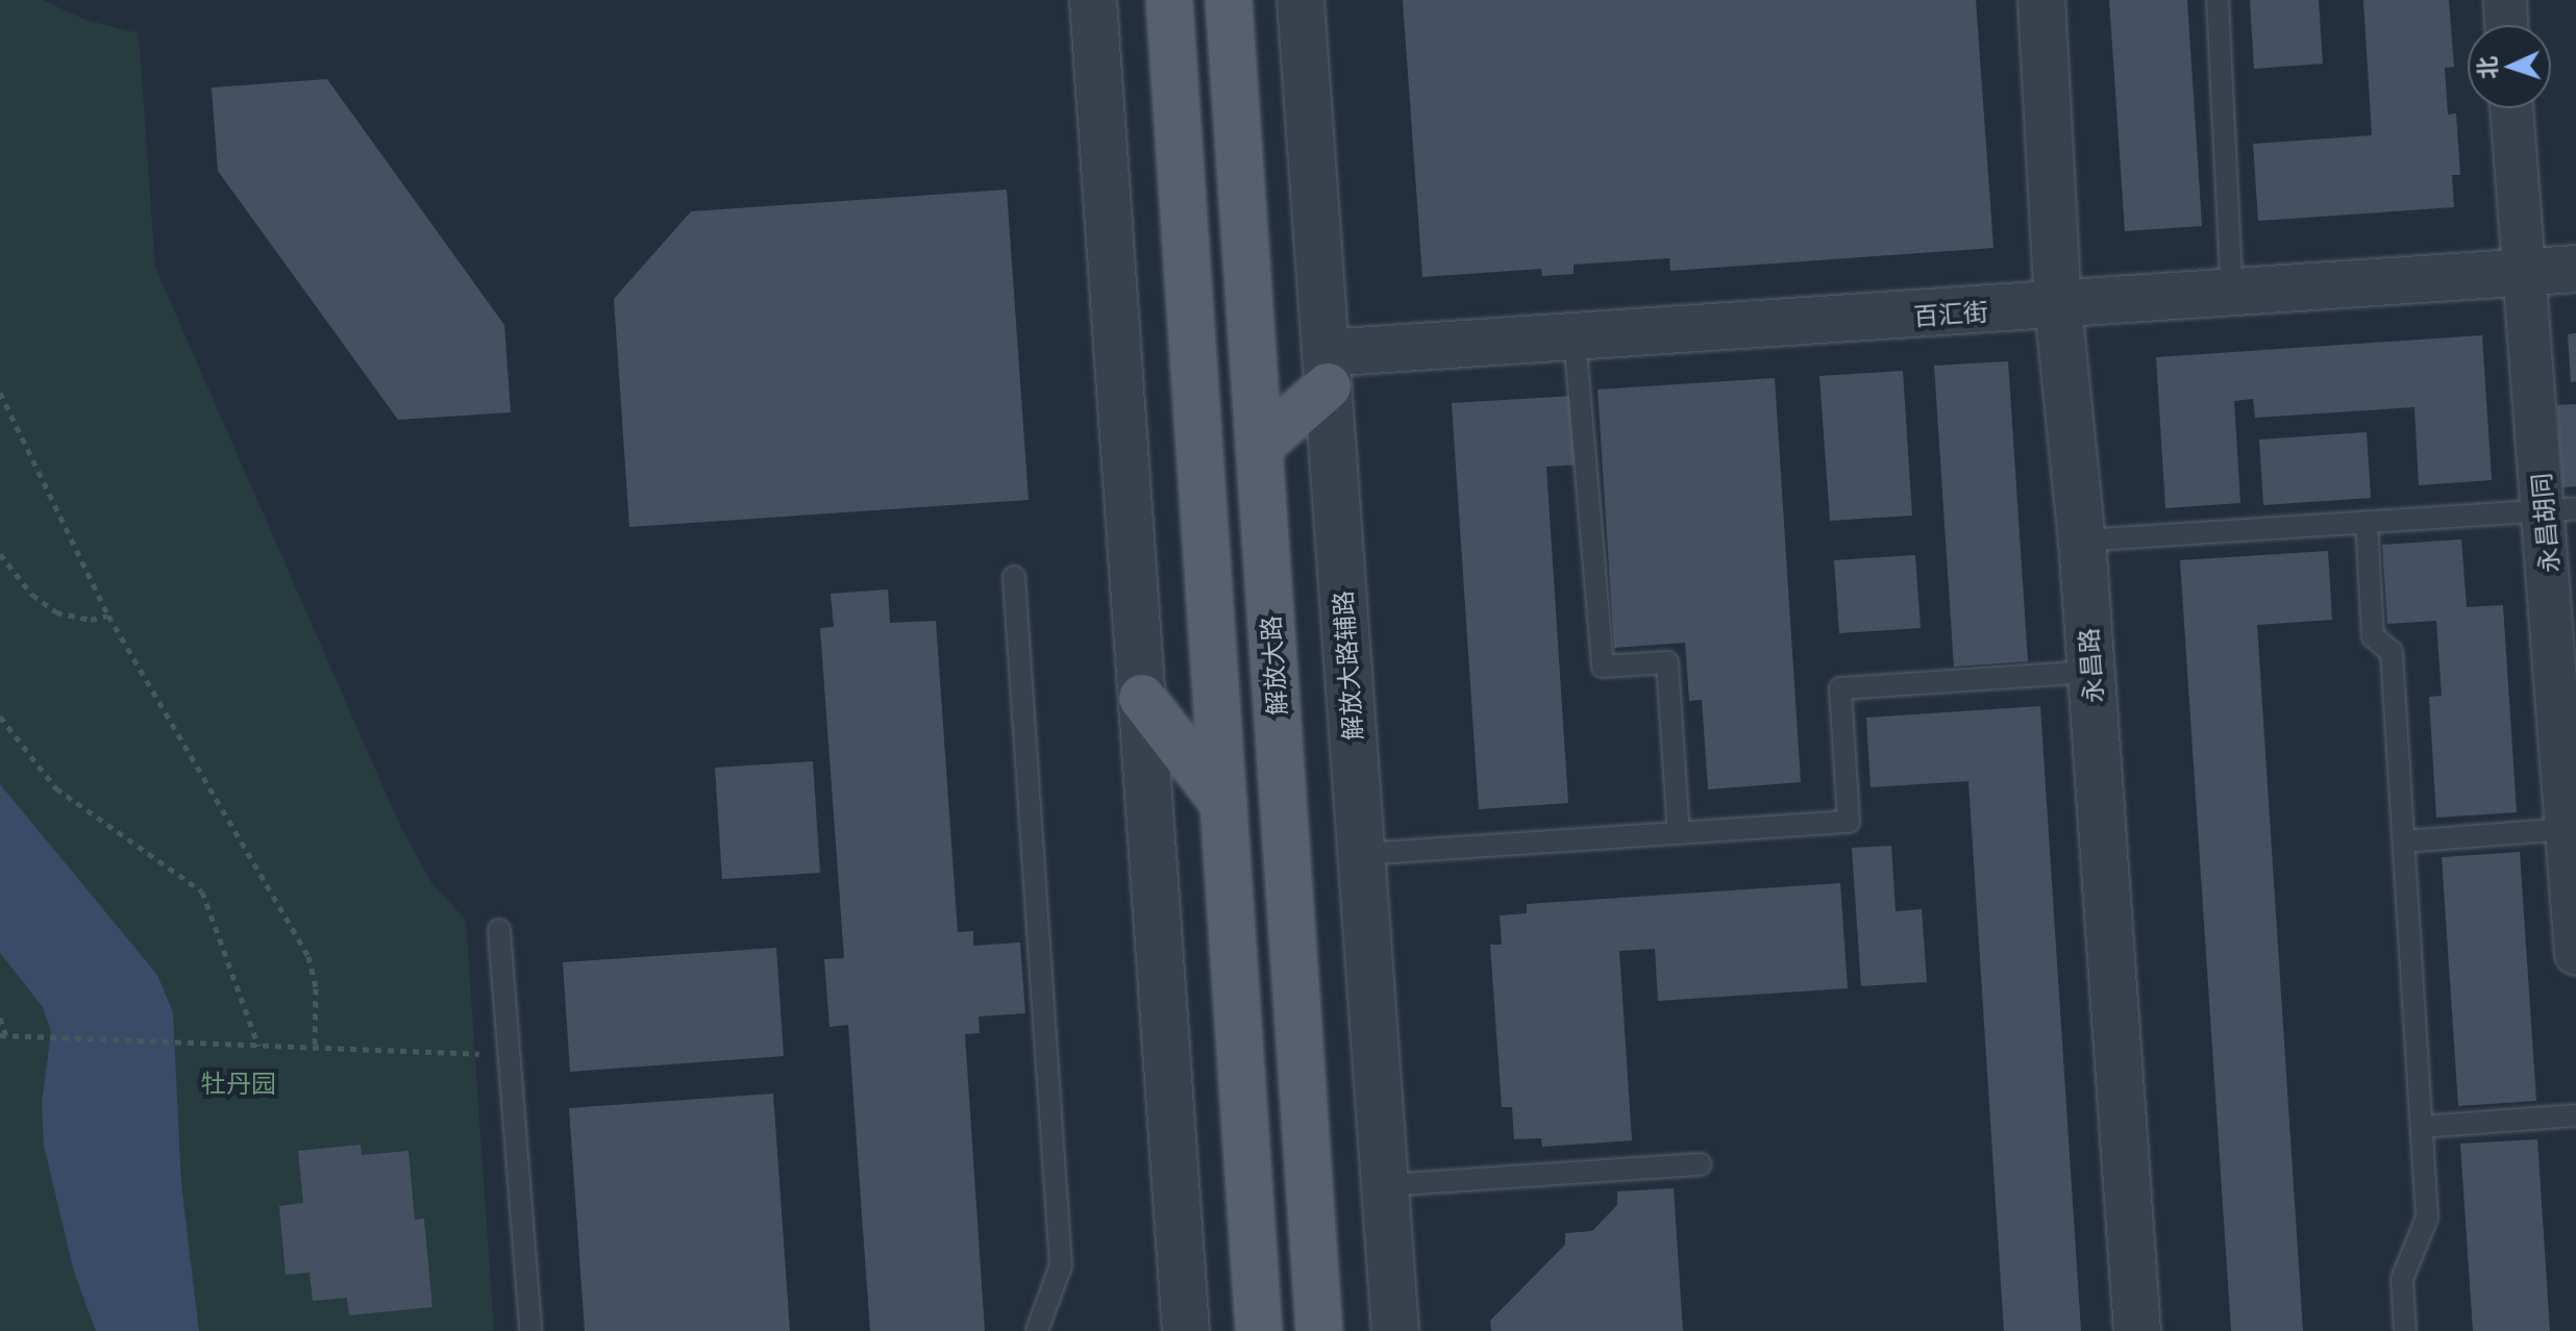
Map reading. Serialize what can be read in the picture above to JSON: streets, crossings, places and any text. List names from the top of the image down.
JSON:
{
  "streets": {
    "main road": ["解放大路"],
    "street": [
      "百汇街",
      "永昌胡同",
      "解放大路辅路",
      "永昌路"
    ]
  },
  "crossings": [
    ["百汇街", "永昌胡同"],
    ["百汇街", "解放大路辅路"],
    ["百汇街", "永昌路"]
  ],
  "parks": ["牡丹园"],
  "north": "left"
}
